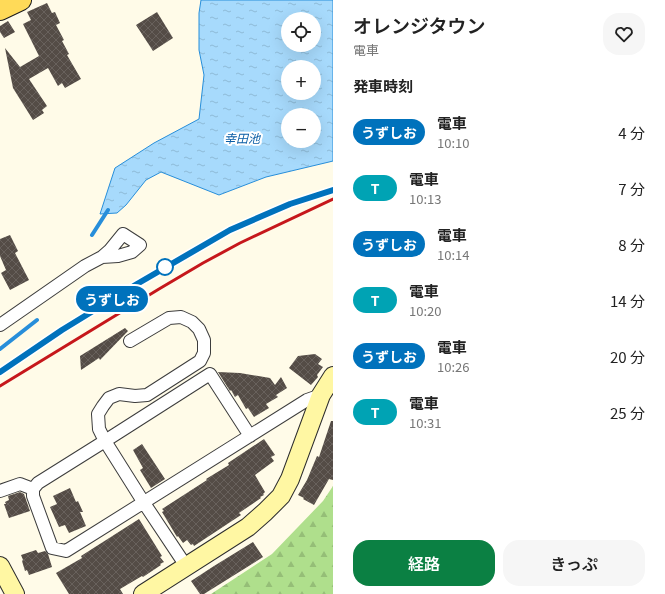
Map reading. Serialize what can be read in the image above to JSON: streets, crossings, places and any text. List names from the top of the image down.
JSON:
{
  "water": ["幸田池"],
  "page": {
    "on_map": "うずしお",
    "heading": [
      ["オレンジタウン", "電車"],
      "発車時刻"
    ],
    "map_buttons": ["+", "−"],
    "list": [
      {
        "mark": "うずしお",
        "name": "電車",
        "note": "10:10",
        "value": "4 分"
      },
      {
        "mark": "T",
        "name": "電車",
        "note": "10:13",
        "value": "7 分"
      },
      {
        "mark": "うずしお",
        "name": "電車",
        "note": "10:14",
        "value": "8 分"
      },
      {
        "mark": "T",
        "name": "電車",
        "note": "10:20",
        "value": "14 分"
      },
      {
        "mark": "うずしお",
        "name": "電車",
        "note": "10:26",
        "value": "20 分"
      },
      {
        "mark": "T",
        "name": "電車",
        "note": "10:31",
        "value": "25 分"
      }
    ],
    "buttons": ["経路", "きっぷ"]
  }
}
